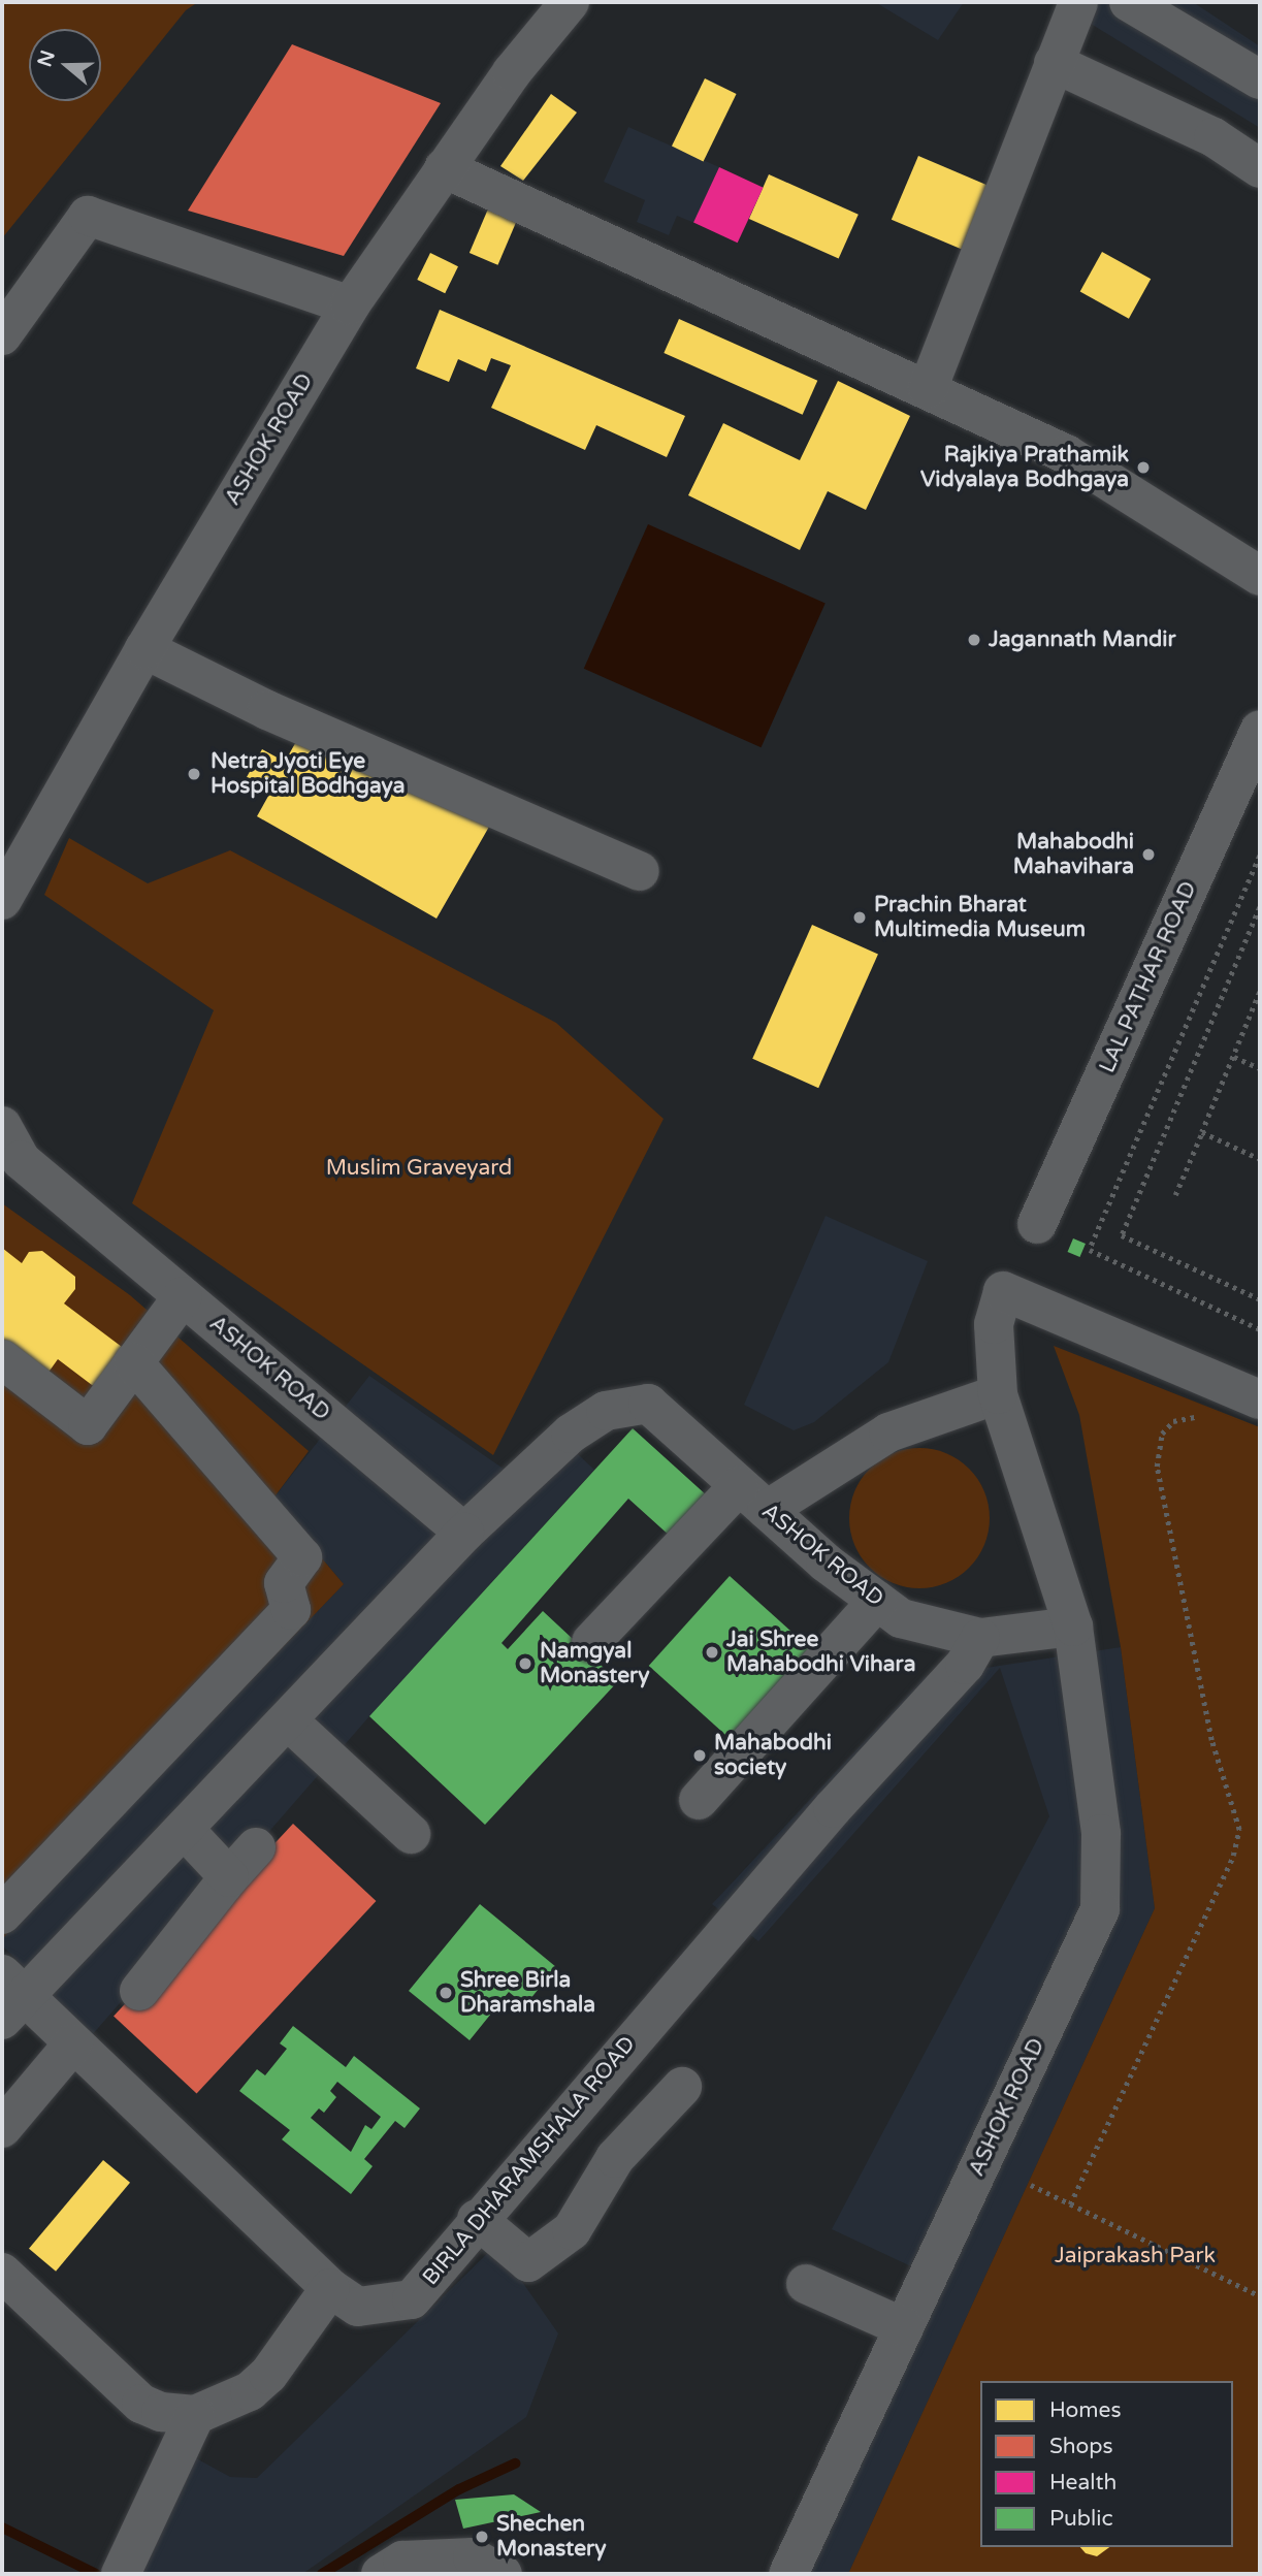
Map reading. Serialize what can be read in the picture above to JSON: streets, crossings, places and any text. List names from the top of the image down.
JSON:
{
  "streets": {
    "street": ["ASHOK ROAD", "LAL PATHAR ROAD", "BIRLA DHARAMSHALA ROAD"]
  },
  "crossings": [
    ["ASHOK ROAD", "BIRLA DHARAMSHALA ROAD"]
  ],
  "parks": ["Muslim Graveyard", "Jaiprakash Park"],
  "places": [
    "Rajkiya Prathamik Vidyalaya Bodhgaya",
    "Jagannath Mandir",
    "Netra Jyoti Eye Hospital Bodhgaya",
    "Mahabodhi Mahavihara",
    "Prachin Bharat Multimedia Museum",
    "Jai Shree Mahabodhi Vihara",
    "Namgyal Monastery",
    "Mahabodhi society",
    "Shree Birla Dharamshala",
    "Shechen Monastery"
  ],
  "legend": [
    "Homes",
    "Shops",
    "Health",
    "Public"
  ],
  "north": "left"
}
